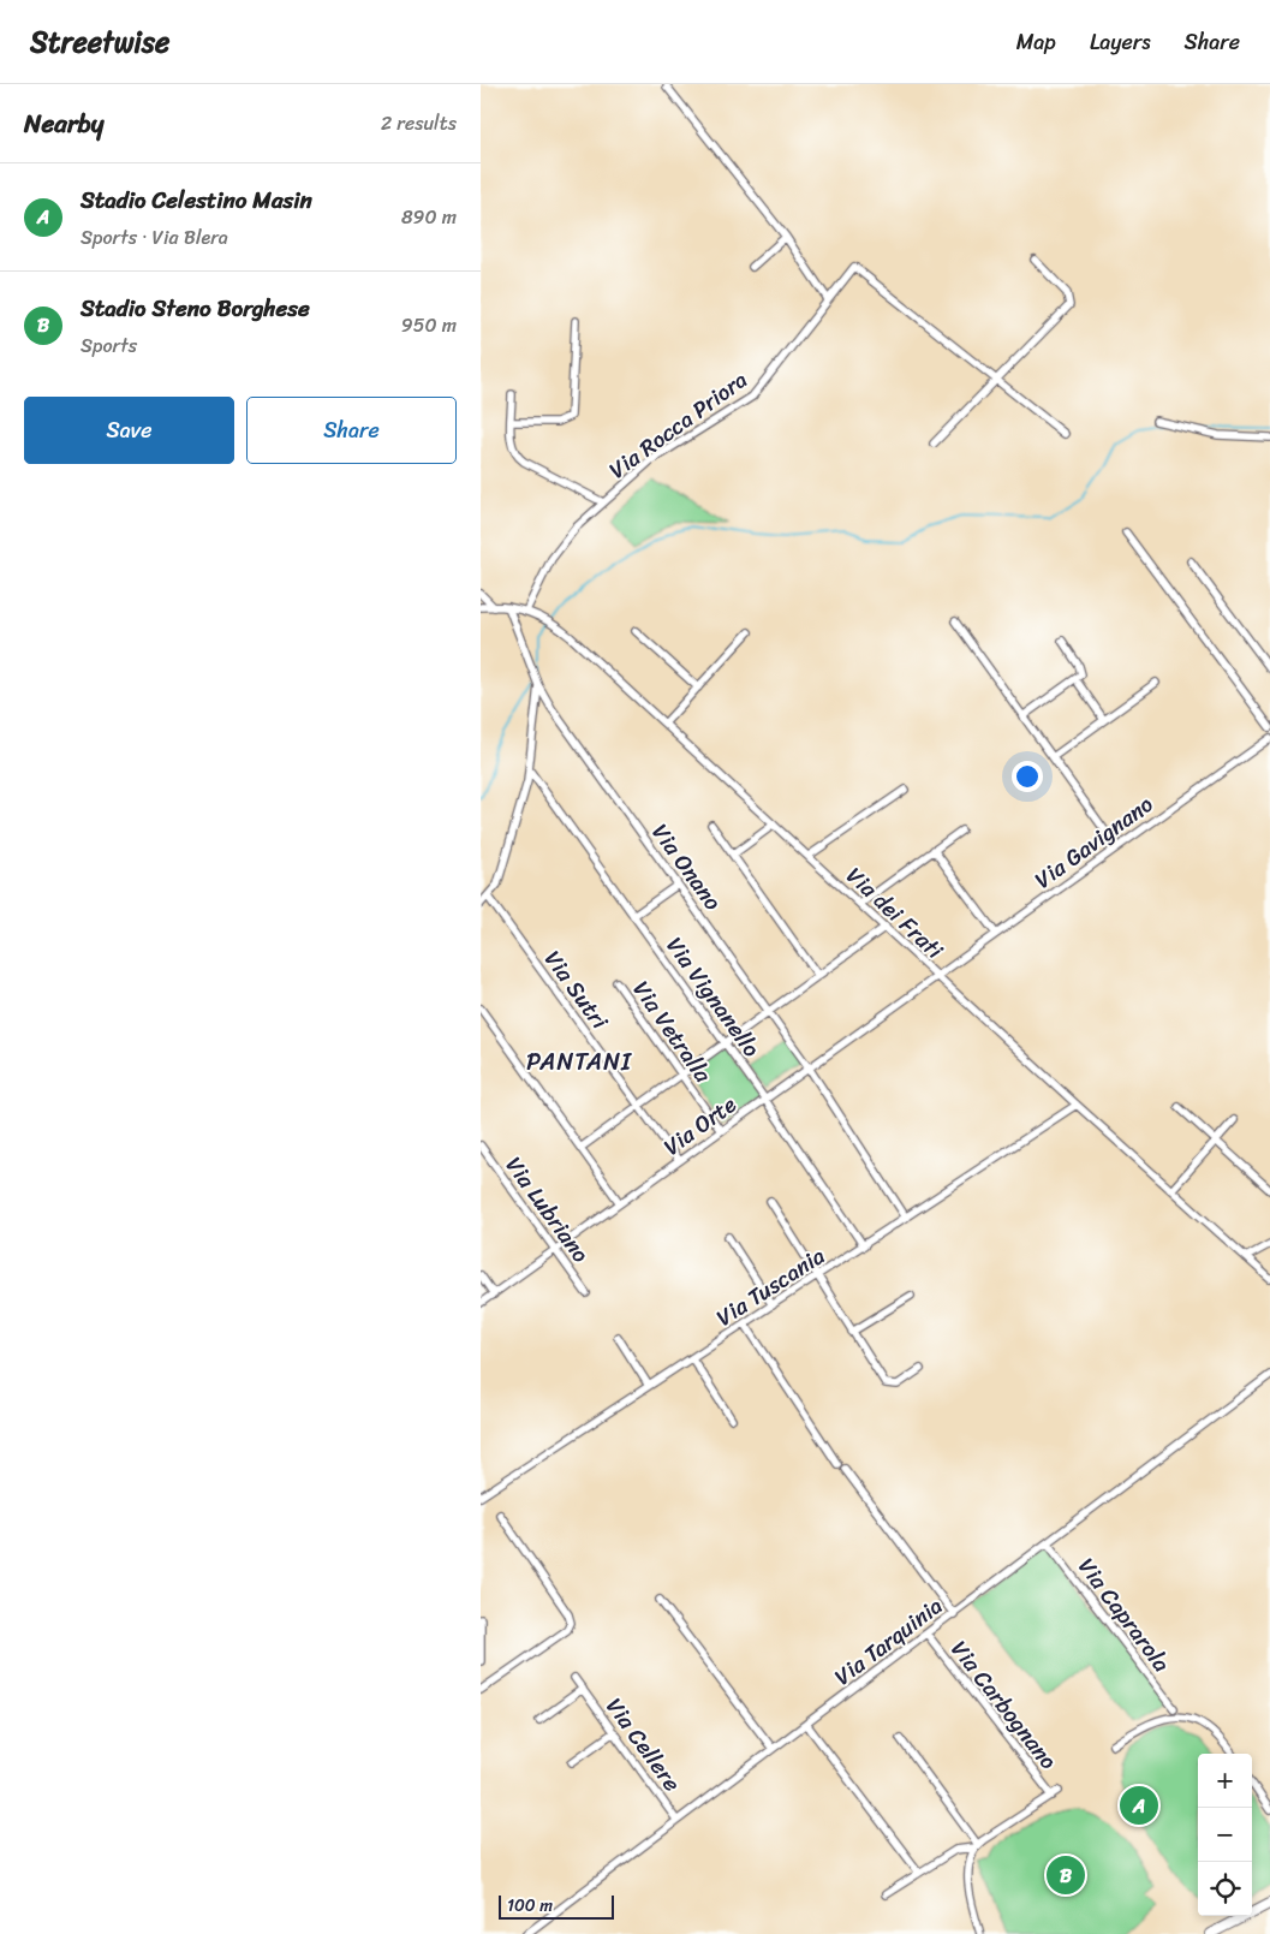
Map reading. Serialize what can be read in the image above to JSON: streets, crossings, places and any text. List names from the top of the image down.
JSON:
{
  "streets": {
    "street": [
      "Via Rocca Priora",
      "Via Gavignano",
      "Via Onano",
      "Via dei Frati",
      "Via Sutri",
      "Via Vignanello",
      "Via Vetralla",
      "Via Orte",
      "Via Lubriano",
      "Via Tuscania",
      "Via Caprarola",
      "Via Tarquinia",
      "Via Carbognano",
      "Via Cellere"
    ]
  },
  "crossings": [
    ["Via Rocca Priora", "Via dei Frati"],
    ["Via Gavignano", "Via dei Frati"],
    ["Via Gavignano", "Via Orte"],
    ["Via Onano", "Via dei Frati"],
    ["Via Onano", "Via Orte"],
    ["Via Onano", "Via Tuscania"],
    ["Via dei Frati", "Via Orte"],
    ["Via dei Frati", "Via Tuscania"],
    ["Via Sutri", "Via Orte"],
    ["Via Vignanello", "Via Orte"],
    ["Via Vignanello", "Via Tuscania"],
    ["Via Vetralla", "Via Orte"],
    ["Via Orte", "Via Lubriano"],
    ["Via Caprarola", "Via Tarquinia"],
    ["Via Tarquinia", "Via Carbognano"],
    ["Via Tarquinia", "Via Cellere"]
  ],
  "districts": ["PANTANI"],
  "scale_bar": "100 m",
  "page": {
    "header": "Streetwise",
    "nav": ["Map", "Layers", "Share"],
    "heading": ["Nearby", "2 results"],
    "list": [
      {
        "mark": "A",
        "name": "Stadio Celestino Masin",
        "note": "Sports · Via Blera",
        "value": "890 m"
      },
      {
        "mark": "B",
        "name": "Stadio Steno Borghese",
        "note": "Sports",
        "value": "950 m"
      }
    ],
    "buttons": ["Save", "Share"],
    "map_buttons": ["+", "−"],
    "pins": ["A", "B"],
    "scale": "100 m"
  }
}
